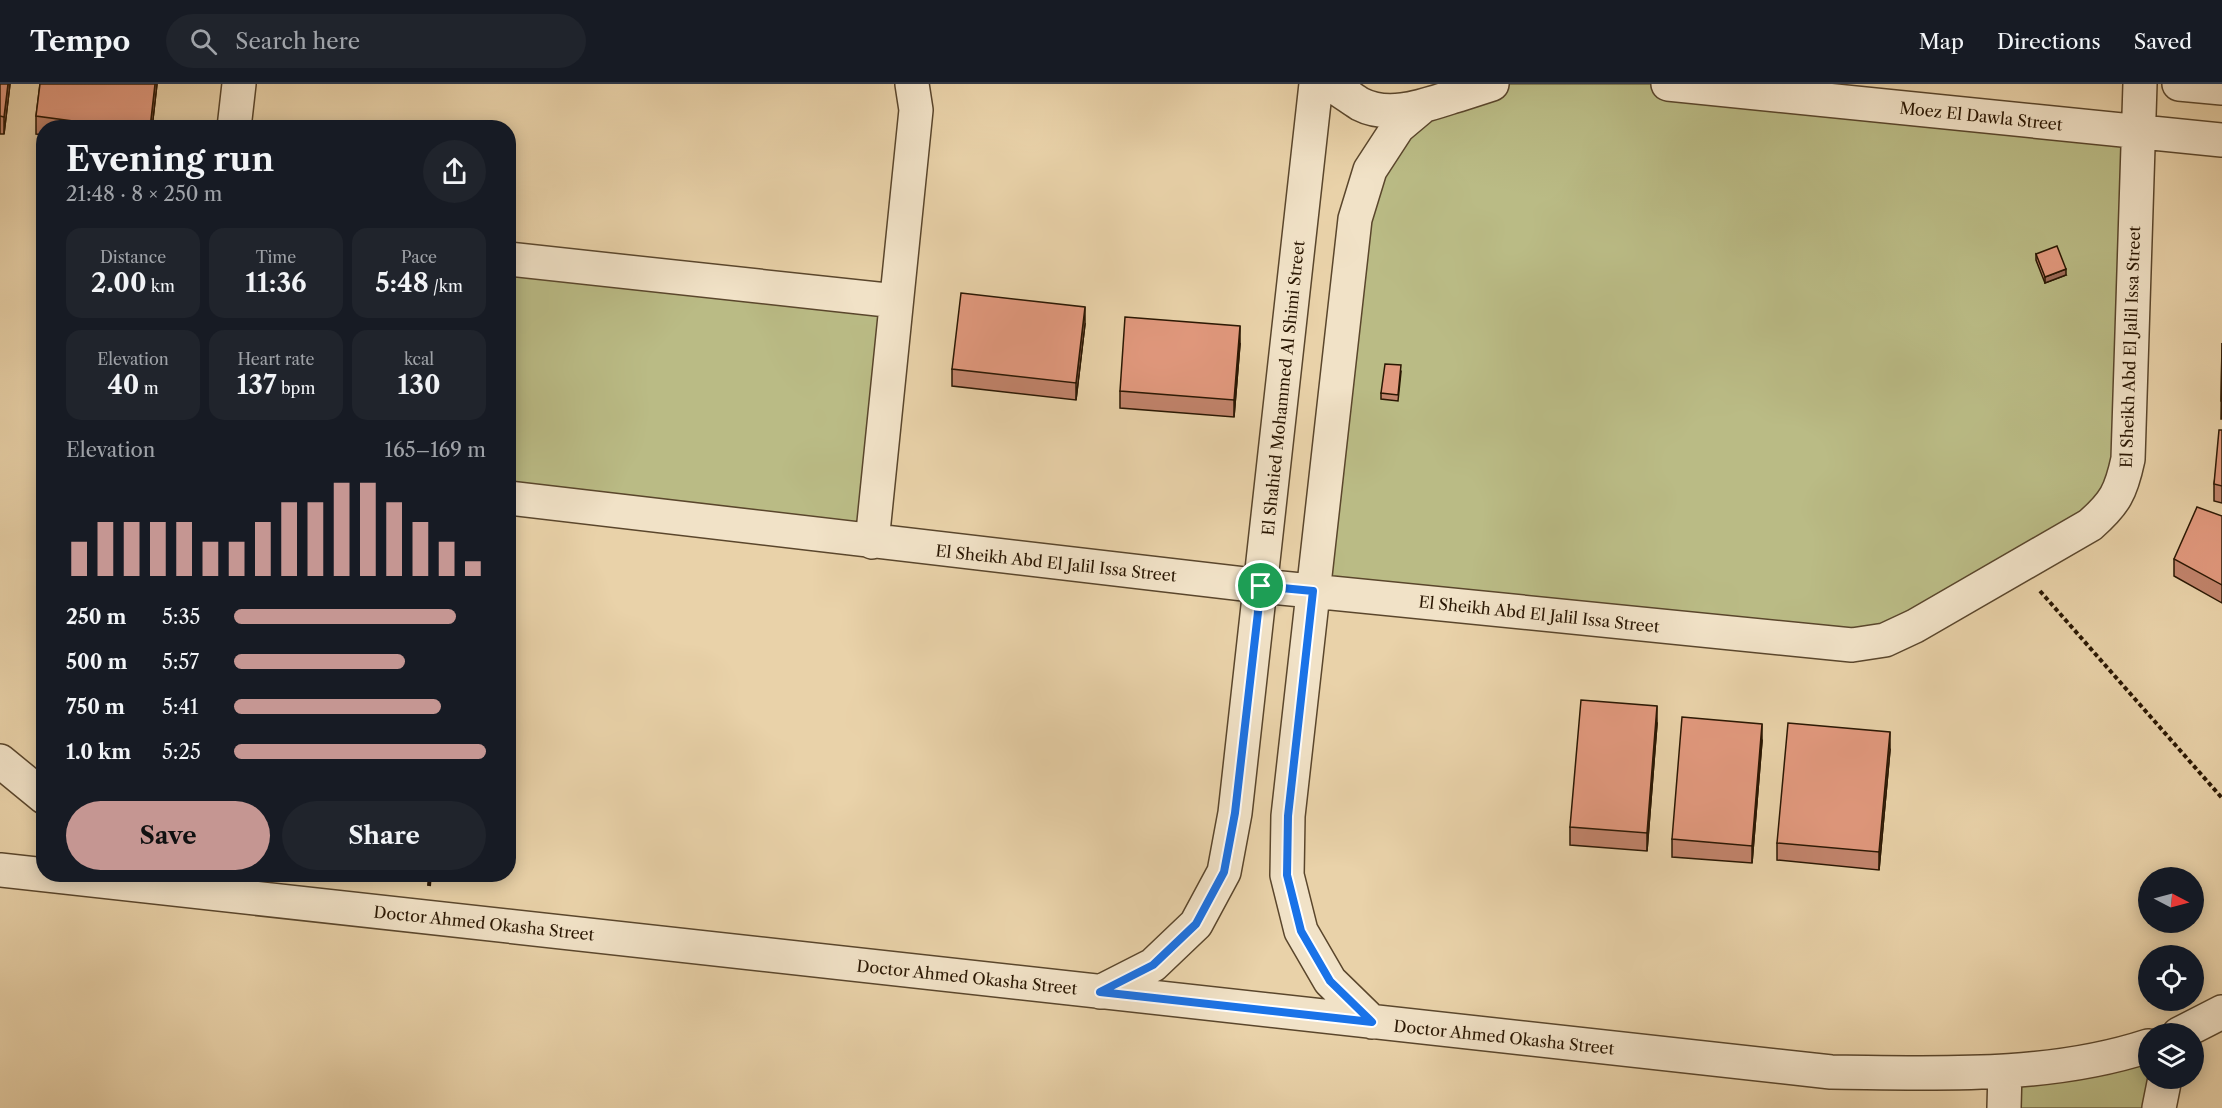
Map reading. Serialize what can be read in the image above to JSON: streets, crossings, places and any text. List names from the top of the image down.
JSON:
{
  "streets": {
    "street": [
      "Moez El Dawla Street",
      "El Sheikh Abd El Jalil Issa Street",
      "El Shahied Mohammed Al Shimi Street",
      "Doctor Ahmed Okasha Street"
    ]
  },
  "crossings": [
    ["Moez El Dawla Street", "El Sheikh Abd El Jalil Issa Street"],
    ["El Sheikh Abd El Jalil Issa Street", "El Shahied Mohammed Al Shimi Street"],
    ["El Shahied Mohammed Al Shimi Street", "Doctor Ahmed Okasha Street"]
  ],
  "north": "right",
  "page": {
    "header": "Tempo",
    "search": "Search here",
    "nav": ["Map", "Directions", "Saved"],
    "heading": ["Evening run", "21:48 · 8 × 250 m"],
    "stats": [
      ["Distance", "2.00 km"],
      ["Time", "11:36"],
      ["Pace", "5:48 /km"],
      ["Elevation", "40 m"],
      ["Heart rate", "137 bpm"],
      ["kcal", "130"]
    ],
    "chart": ["Elevation", "165–169 m"],
    "list": [
      {
        "name": "250 m",
        "note": "5:35"
      },
      {
        "name": "500 m",
        "note": "5:57"
      },
      {
        "name": "750 m",
        "note": "5:41"
      },
      {
        "name": "1.0 km",
        "note": "5:25"
      }
    ],
    "buttons": ["Save", "Share"]
  }
}
